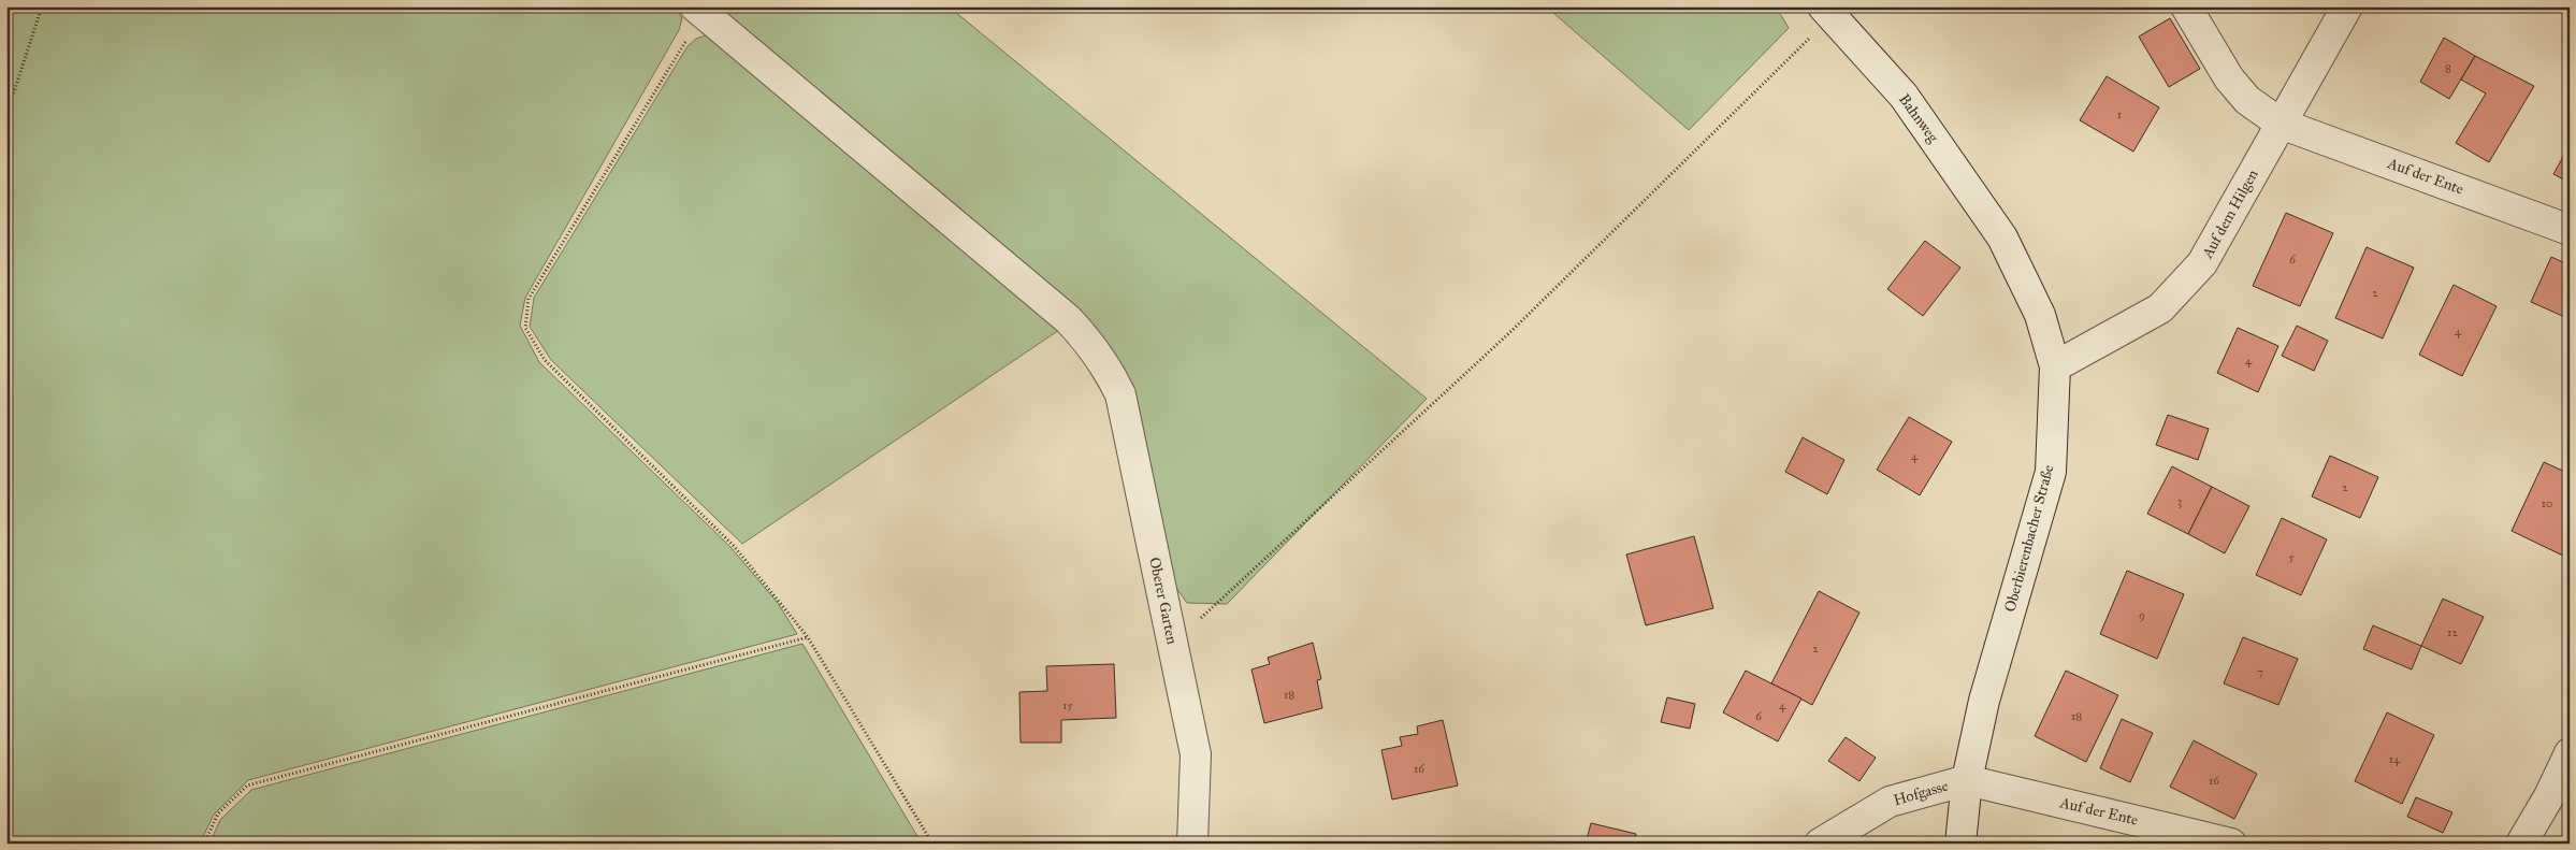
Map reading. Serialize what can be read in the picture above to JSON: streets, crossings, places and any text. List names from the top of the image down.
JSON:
{
  "streets": {
    "street": [
      "Bahnweg",
      "Auf der Ente",
      "Auf dem Hilgen",
      "Oberbierenbacher Straße",
      "Oberer Garten",
      "Hofgasse"
    ]
  },
  "crossings": [
    ["Bahnweg", "Oberbierenbacher Straße"],
    ["Auf der Ente", "Auf dem Hilgen"],
    ["Auf der Ente", "Oberbierenbacher Straße"],
    ["Auf der Ente", "Hofgasse"],
    ["Auf dem Hilgen", "Oberbierenbacher Straße"],
    ["Oberbierenbacher Straße", "Hofgasse"]
  ],
  "house_numbers": [
    "8",
    "1",
    "6",
    "2",
    "4",
    "4",
    "4",
    "2",
    "3",
    "10",
    "5",
    "9",
    "12",
    "2",
    "7",
    "18",
    "15",
    "4",
    "6",
    "18",
    "14",
    "16",
    "16"
  ]
}
